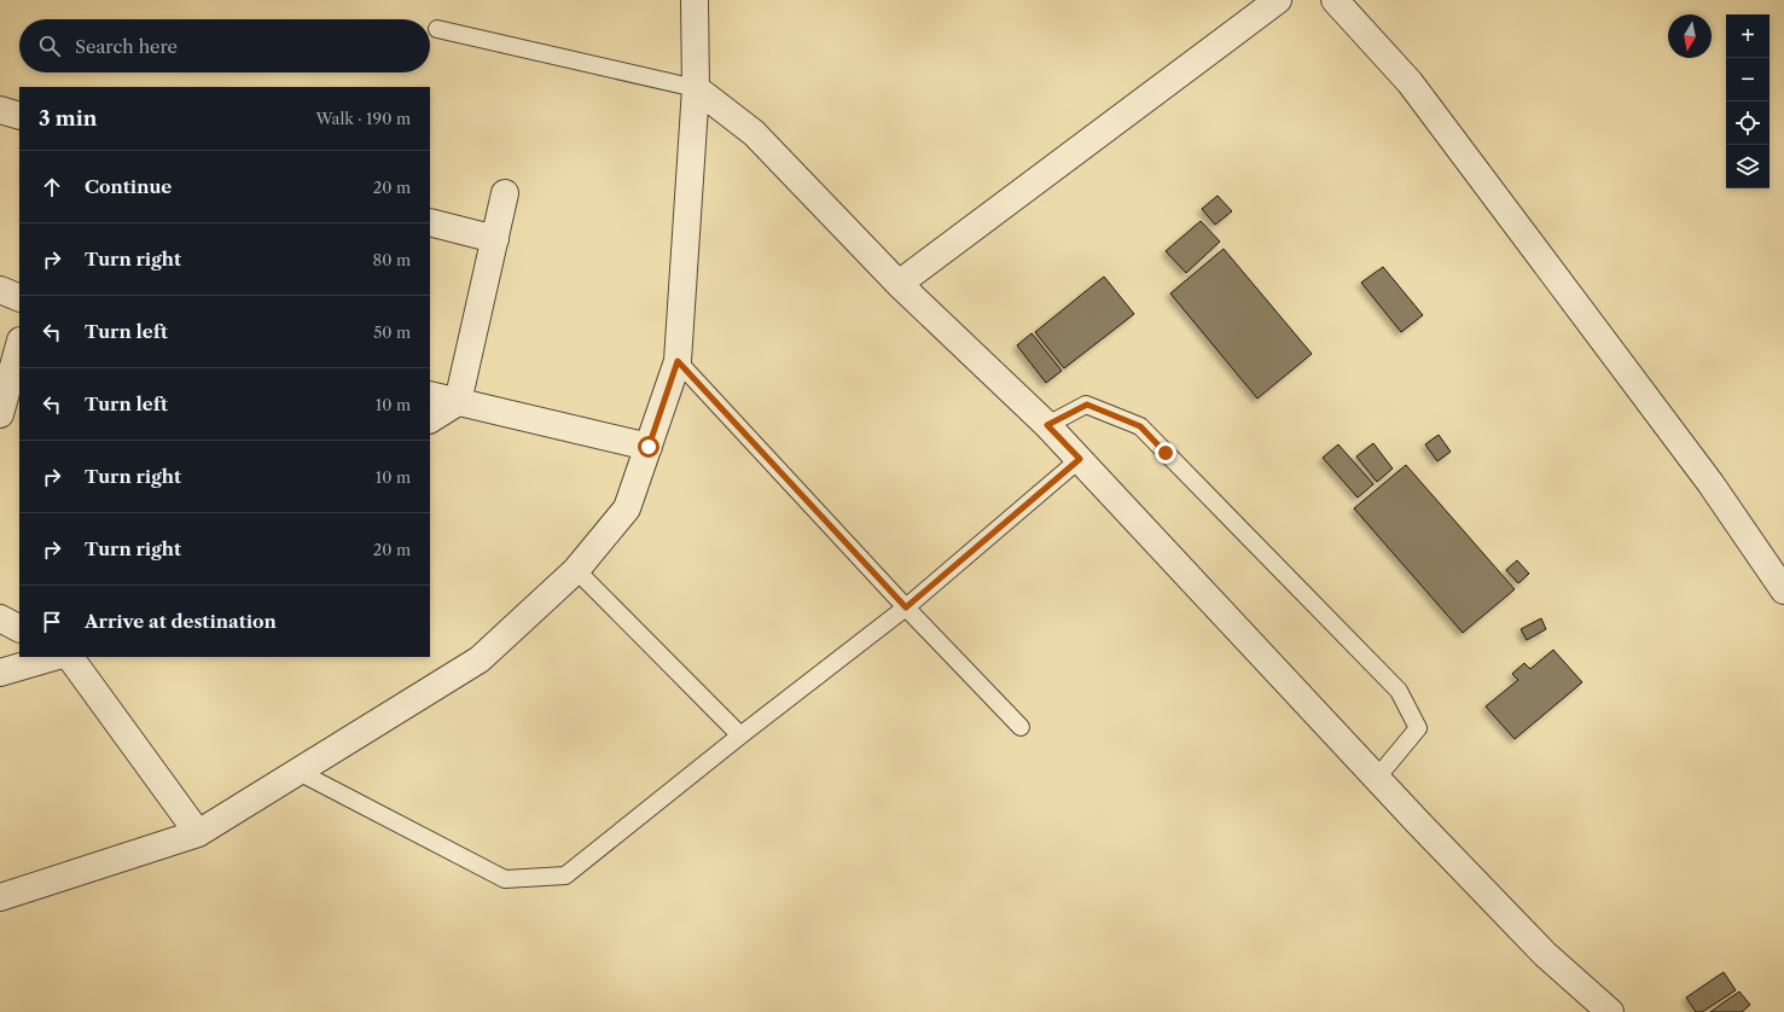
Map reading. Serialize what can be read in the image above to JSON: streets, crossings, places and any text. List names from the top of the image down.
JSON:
{
  "north": "bottom",
  "page": {
    "map_buttons": ["+", "−"],
    "search": "Search here",
    "heading": ["3 min", "Walk · 190 m"],
    "list": [
      ["Continue", "20 m"],
      ["Turn right", "80 m"],
      ["Turn left", "50 m"],
      ["Turn left", "10 m"],
      ["Turn right", "10 m"],
      ["Turn right", "20 m"],
      "Arrive at destination"
    ]
  }
}
